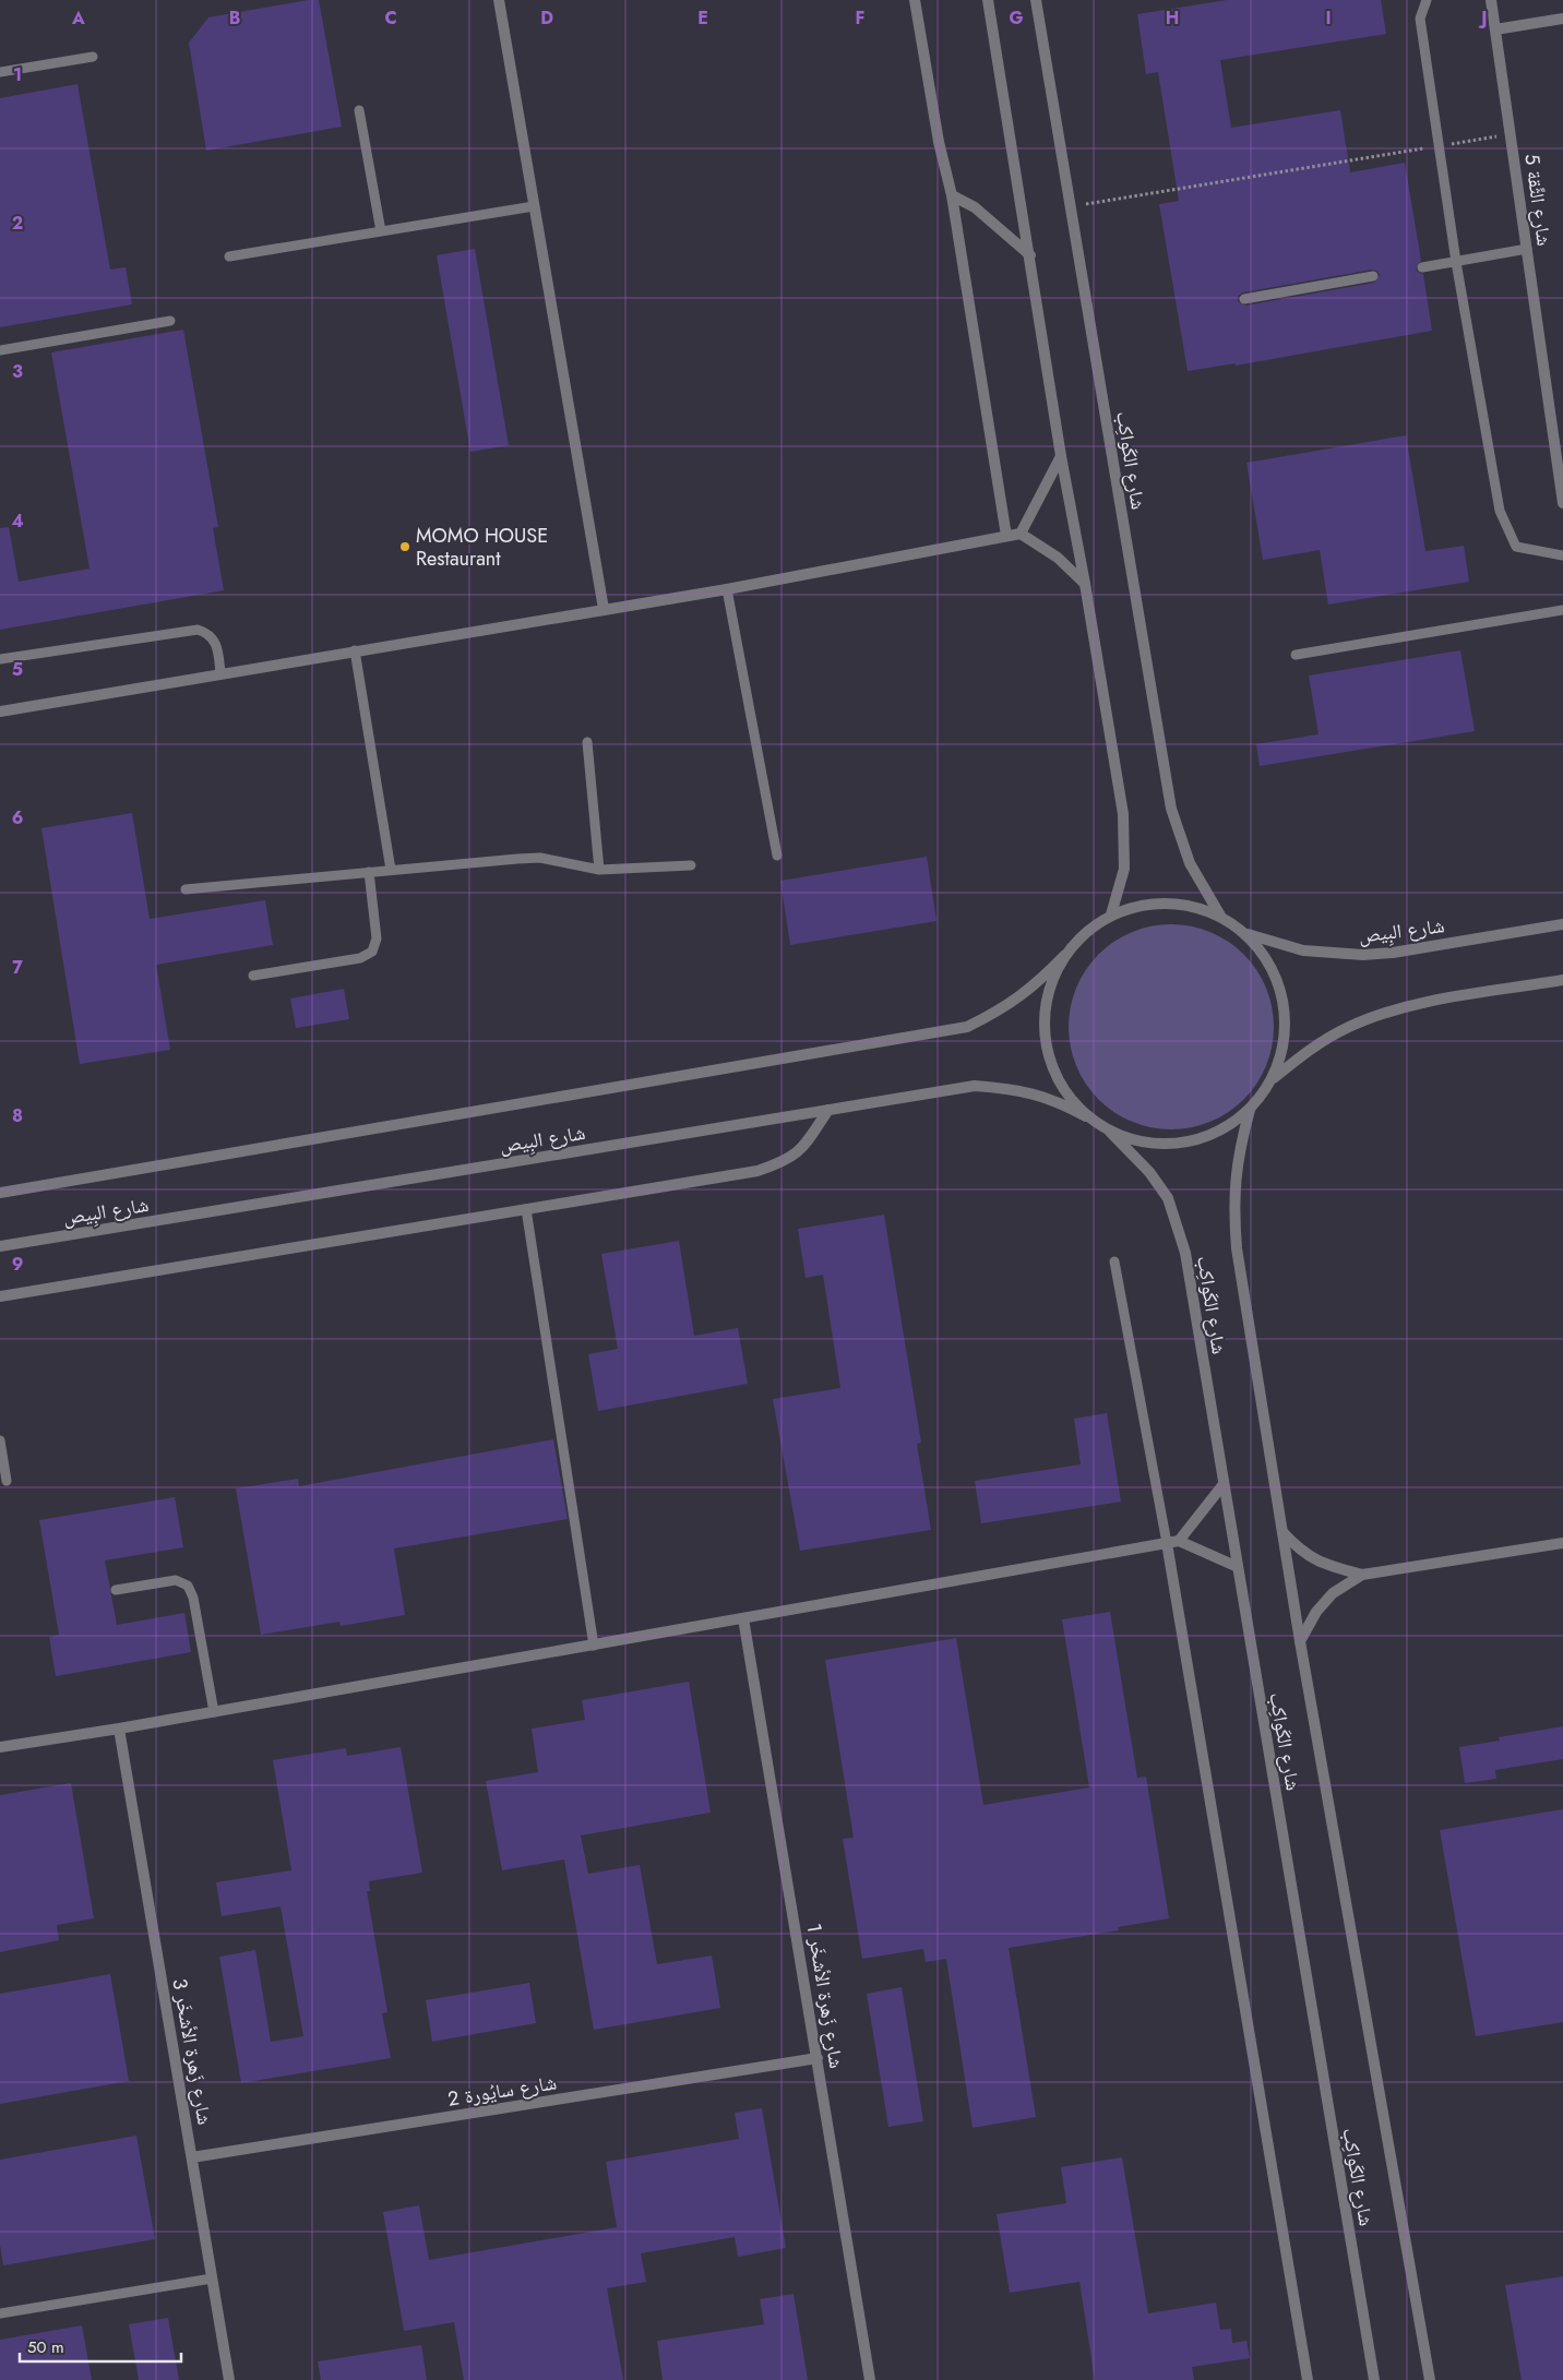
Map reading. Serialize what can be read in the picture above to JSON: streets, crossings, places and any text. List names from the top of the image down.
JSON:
{
  "streets": {
    "street": [
      "شارع الثِّقة 5",
      "شارع الكَواكِب",
      "شارع البِيص",
      "شارع زَهرة الأشخَر 1",
      "شارع زَهرة الأشخَر 3",
      "شارع سايُورة 2"
    ]
  },
  "crossings": [
    ["شارع زَهرة الأشخَر 1", "شارع سايُورة 2"],
    ["شارع زَهرة الأشخَر 3", "شارع سايُورة 2"]
  ],
  "places": ["MOMO HOUSE Restaurant"],
  "scale_bar": "50 m",
  "grid": {
    "columns": [
      "A",
      "B",
      "C",
      "D",
      "E",
      "F",
      "G",
      "H",
      "I",
      "J"
    ],
    "rows": [
      "1",
      "2",
      "3",
      "4",
      "5",
      "6",
      "7",
      "8",
      "9"
    ]
  }
}
